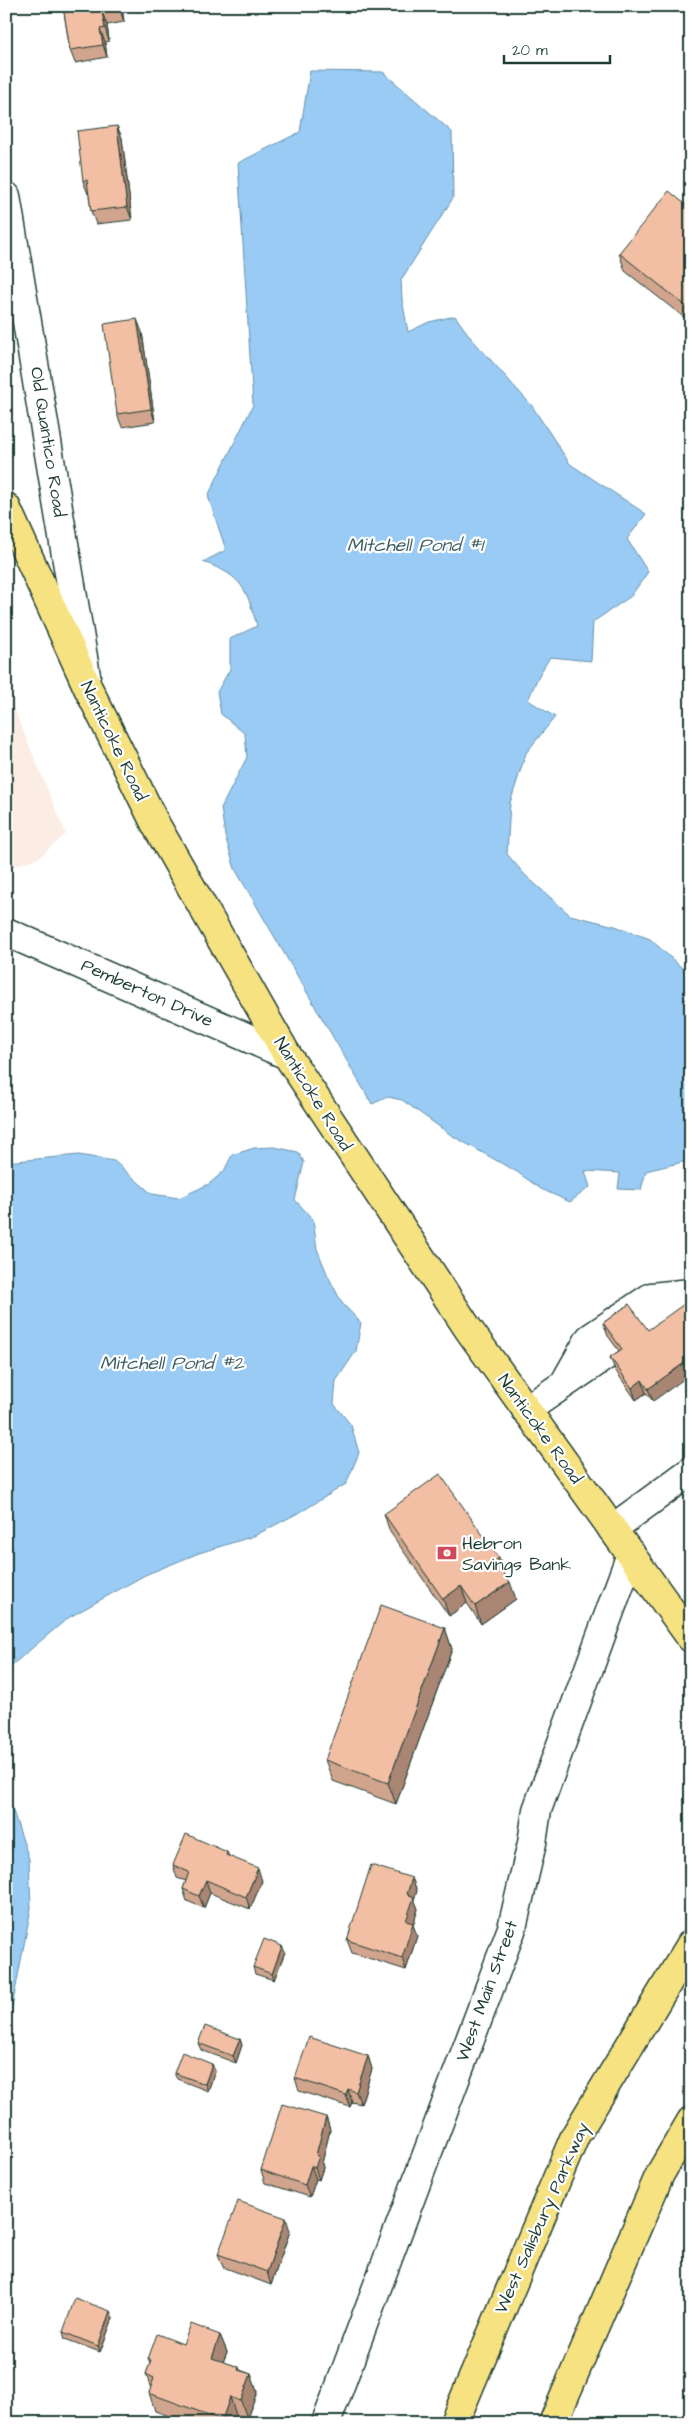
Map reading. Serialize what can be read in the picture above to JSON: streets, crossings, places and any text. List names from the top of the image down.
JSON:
{
  "streets": {
    "main road": ["Nanticoke Road", "West Salisbury Parkway"],
    "street": ["Old Quantico Road", "Pemberton Drive", "West Main Street"]
  },
  "crossings": [
    ["Old Quantico Road", "Nanticoke Road"],
    ["Nanticoke Road", "Pemberton Drive"],
    ["Nanticoke Road", "West Main Street"]
  ],
  "water": ["Mitchell Pond #1", "Mitchell Pond #2"],
  "places": {
    "bank": ["Hebron Savings Bank"]
  },
  "scale_bar": "20 m"
}
